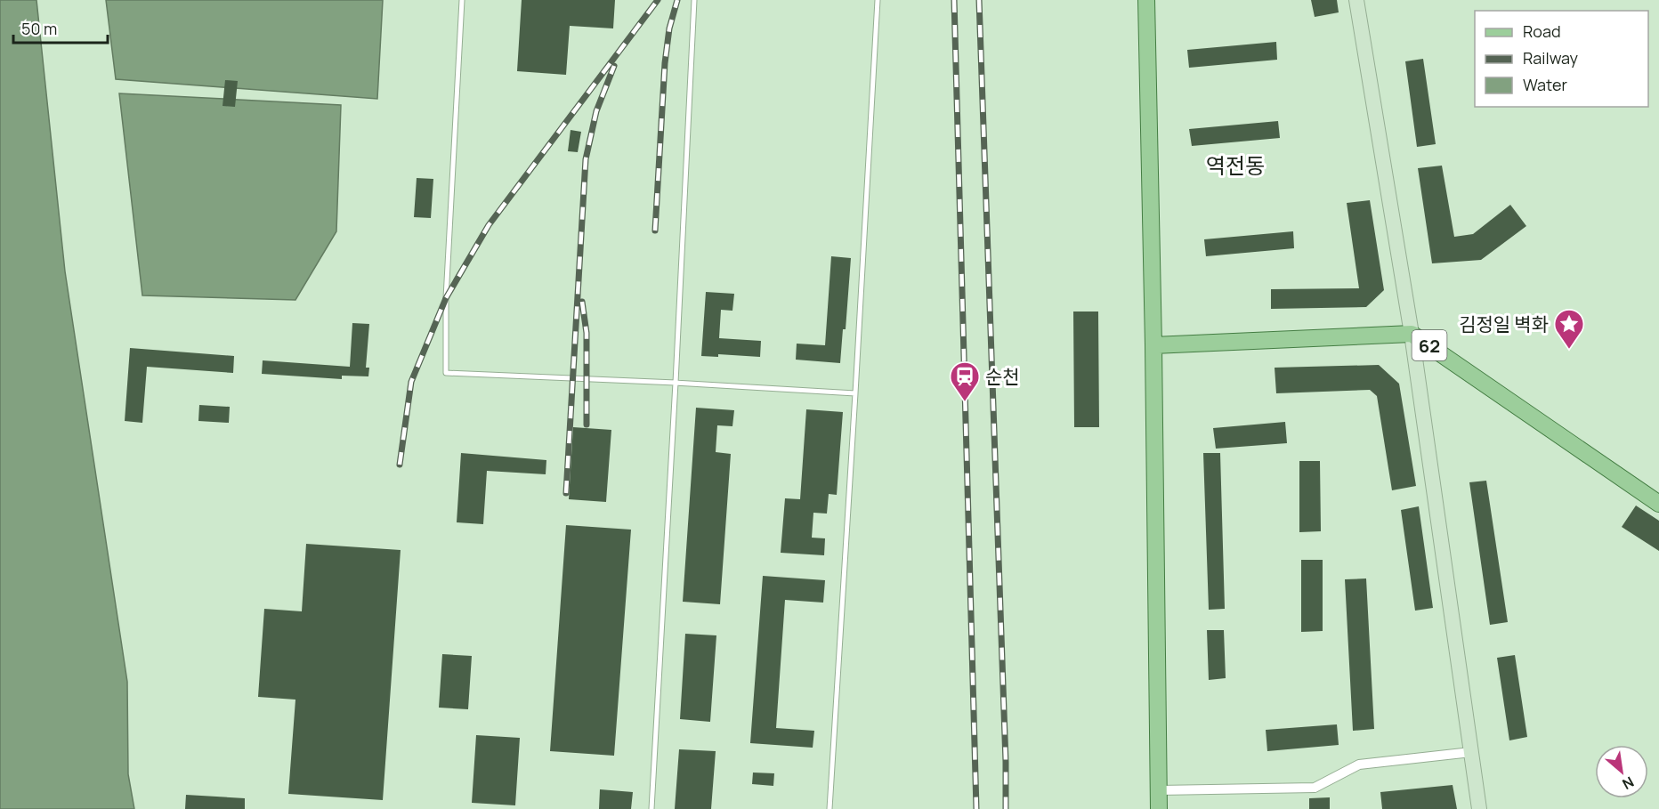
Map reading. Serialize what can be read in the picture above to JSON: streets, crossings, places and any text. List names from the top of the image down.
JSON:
{
  "streets": {
    "main road": ["62"]
  },
  "districts": ["역전동"],
  "places": {
    "place": ["김정일 벽화"],
    "station": ["순천"]
  },
  "legend": ["Road", "Railway", "Water"],
  "scale_bar": "50 m",
  "north": "bottom right"
}
